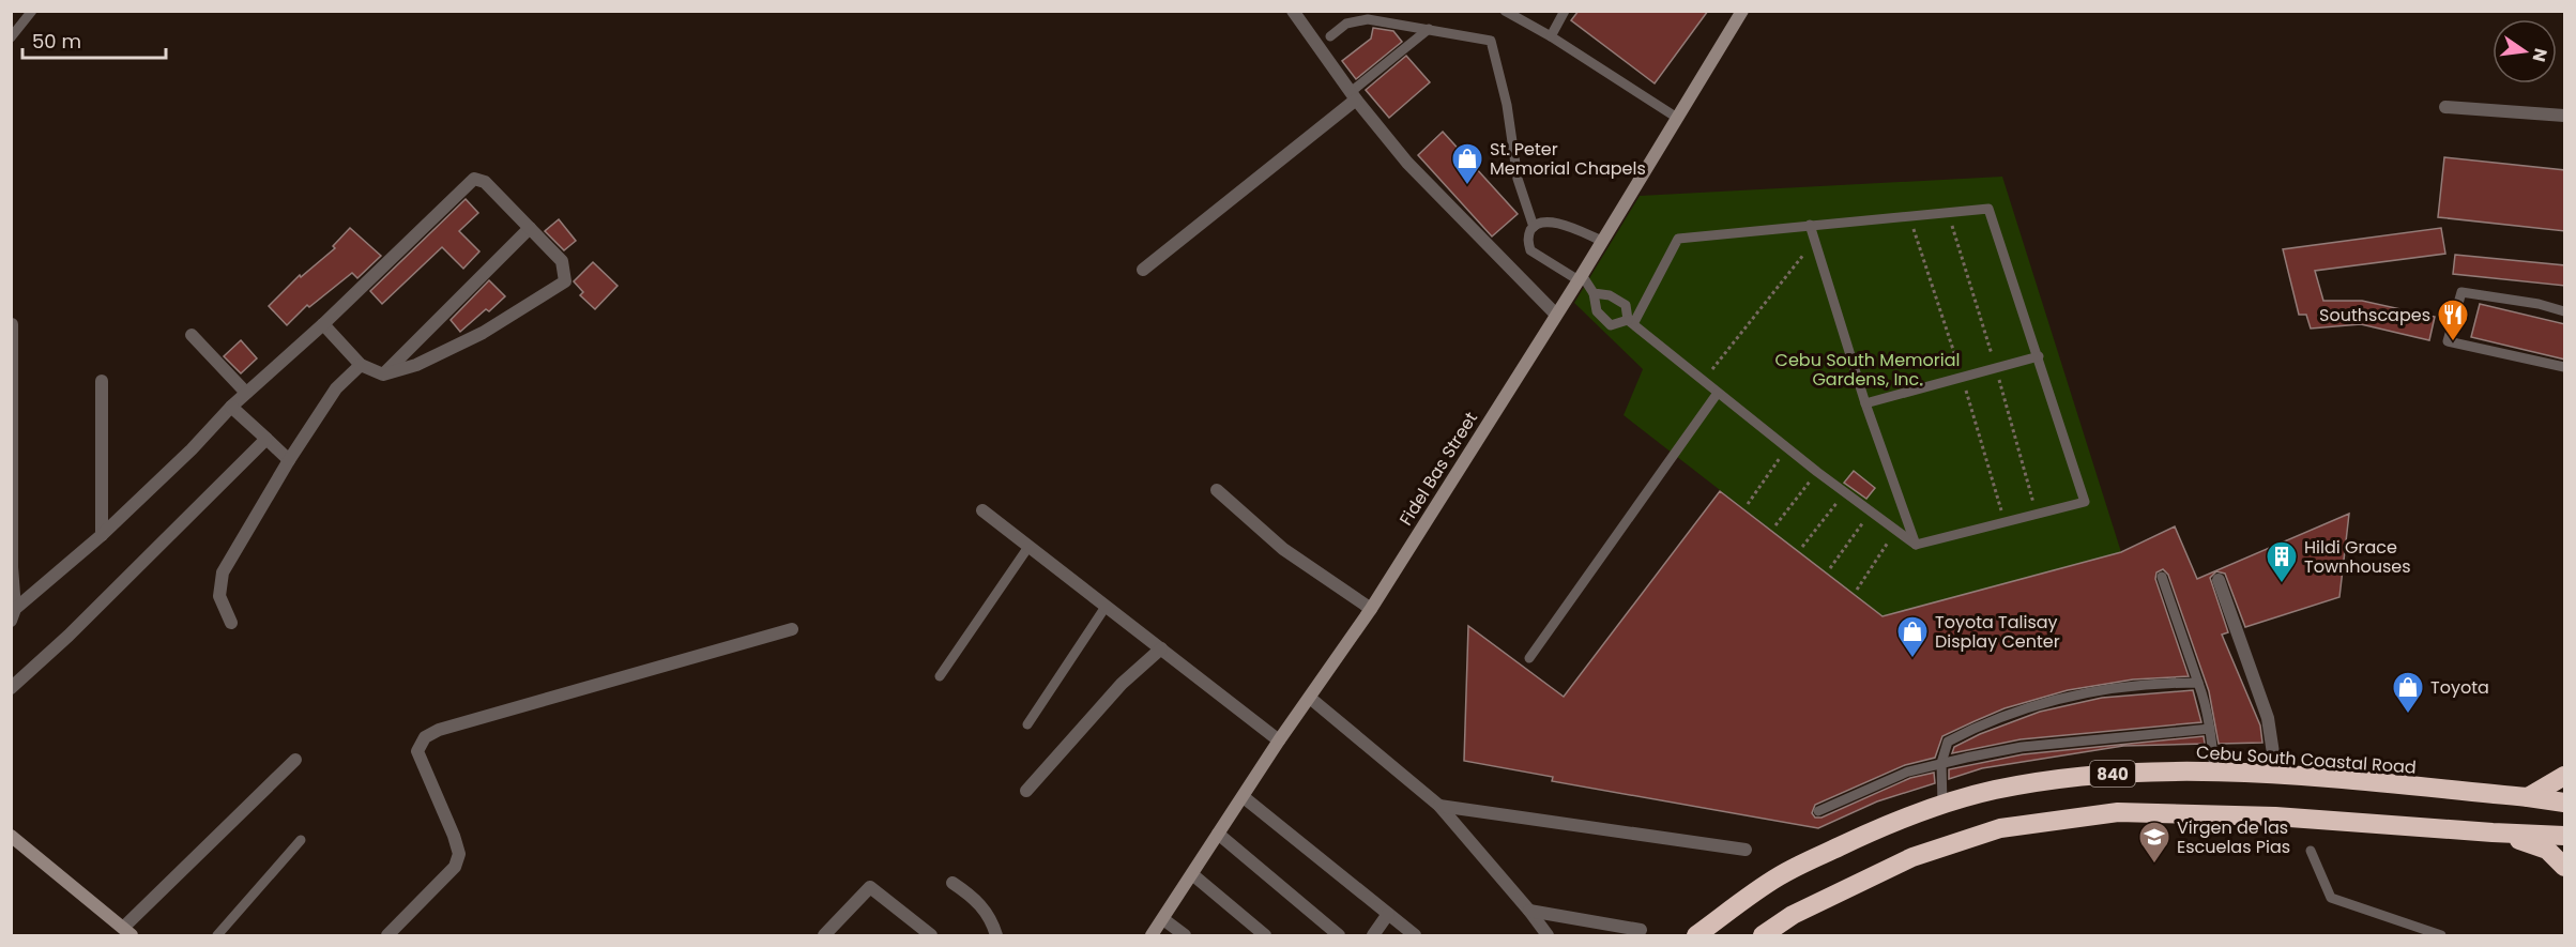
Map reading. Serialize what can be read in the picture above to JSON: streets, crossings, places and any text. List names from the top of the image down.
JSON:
{
  "streets": {
    "highway": ["Cebu South Coastal Road", "840"],
    "street": ["Fidel Bas Street"]
  },
  "parks": ["Cebu South Memorial Gardens, Inc."],
  "places": {
    "shop": ["St. Peter Memorial Chapels", "Toyota Talisay Display Center", "Toyota"],
    "restaurant": ["Southscapes"],
    "building": ["Hildi Grace Townhouses"],
    "school or university": ["Virgen de las Escuelas Pias"]
  },
  "scale_bar": "50 m",
  "north": "right"
}
